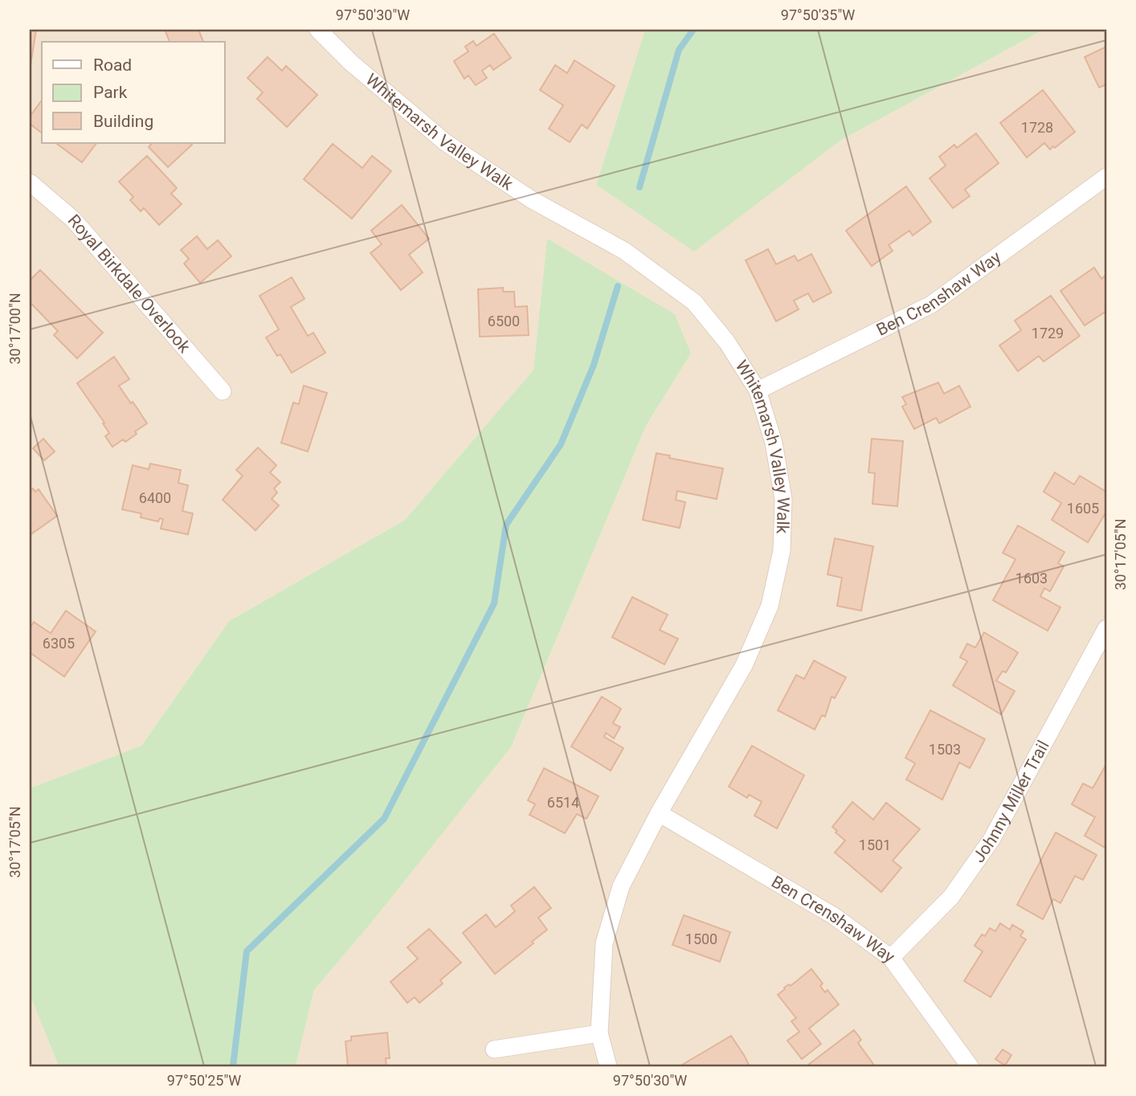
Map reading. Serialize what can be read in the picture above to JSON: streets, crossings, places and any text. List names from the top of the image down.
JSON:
{
  "streets": {
    "street": [
      "Whitemarsh Valley Walk",
      "Royal Birkdale Overlook",
      "Ben Crenshaw Way",
      "Johnny Miller Trail"
    ]
  },
  "crossings": [
    ["Whitemarsh Valley Walk", "Ben Crenshaw Way"],
    ["Ben Crenshaw Way", "Johnny Miller Trail"]
  ],
  "house_numbers": [
    "1728",
    "6500",
    "1729",
    "6400",
    "1605",
    "1603",
    "6305",
    "1503",
    "6514",
    "1501",
    "1500"
  ],
  "legend": ["Road", "Park", "Building"],
  "coordinates": [
    "97°50'30\"W",
    "97°50'35\"W",
    "30°17'00\"N",
    "30°17'05\"N",
    "97°50'25\"W"
  ]
}
